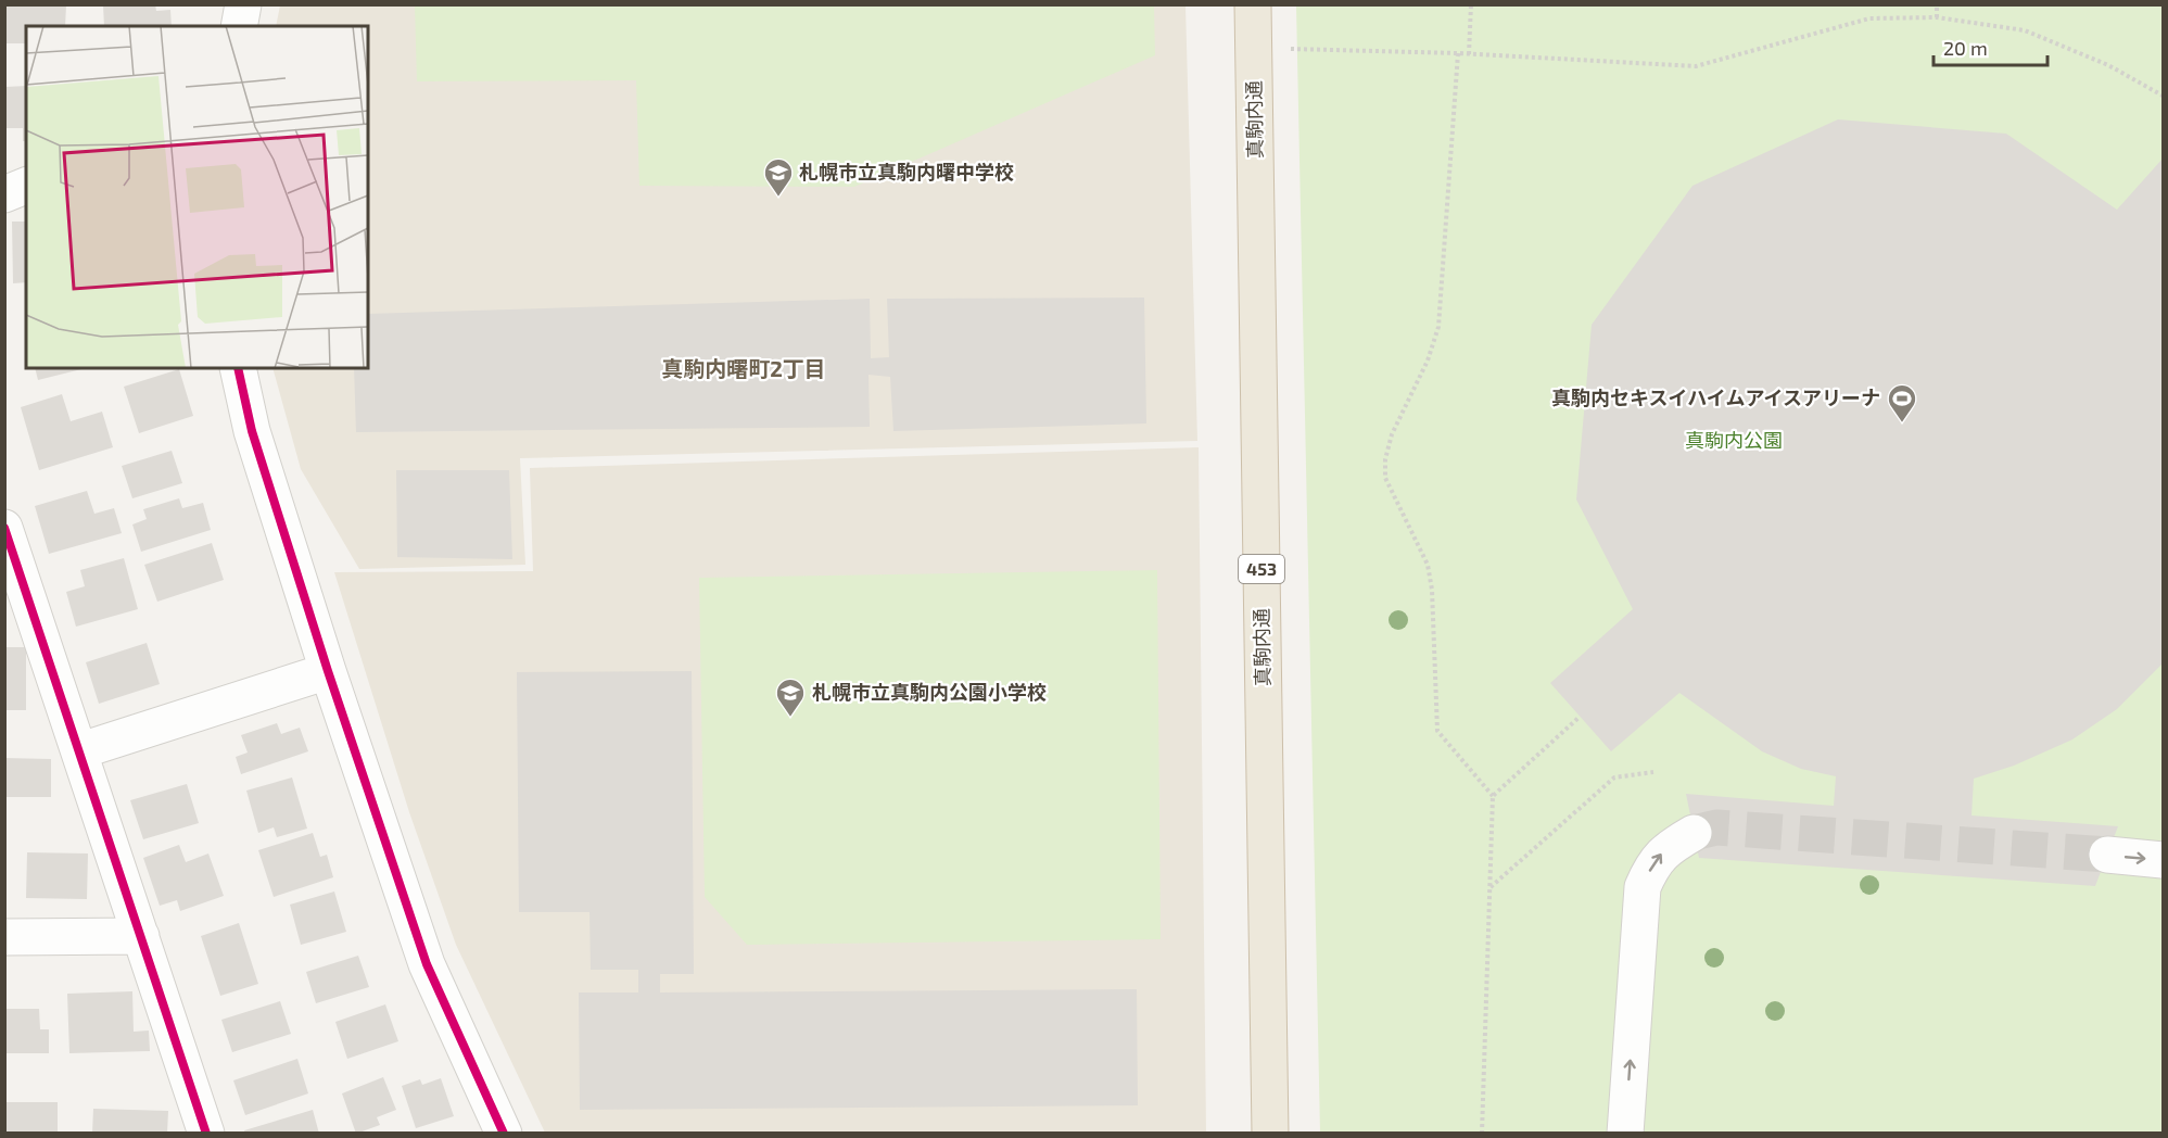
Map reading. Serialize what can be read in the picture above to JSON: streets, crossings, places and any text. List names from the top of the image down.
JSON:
{
  "streets": {
    "highway": ["真駒内通", "453"]
  },
  "districts": ["真駒内曙町2丁目"],
  "parks": ["真駒内公園"],
  "places": {
    "school or university": ["札幌市立真駒内曙中学校", "札幌市立真駒内公園小学校"],
    "sports": ["真駒内セキスイハイムアイスアリーナ"]
  },
  "scale_bar": "20 m"
}
